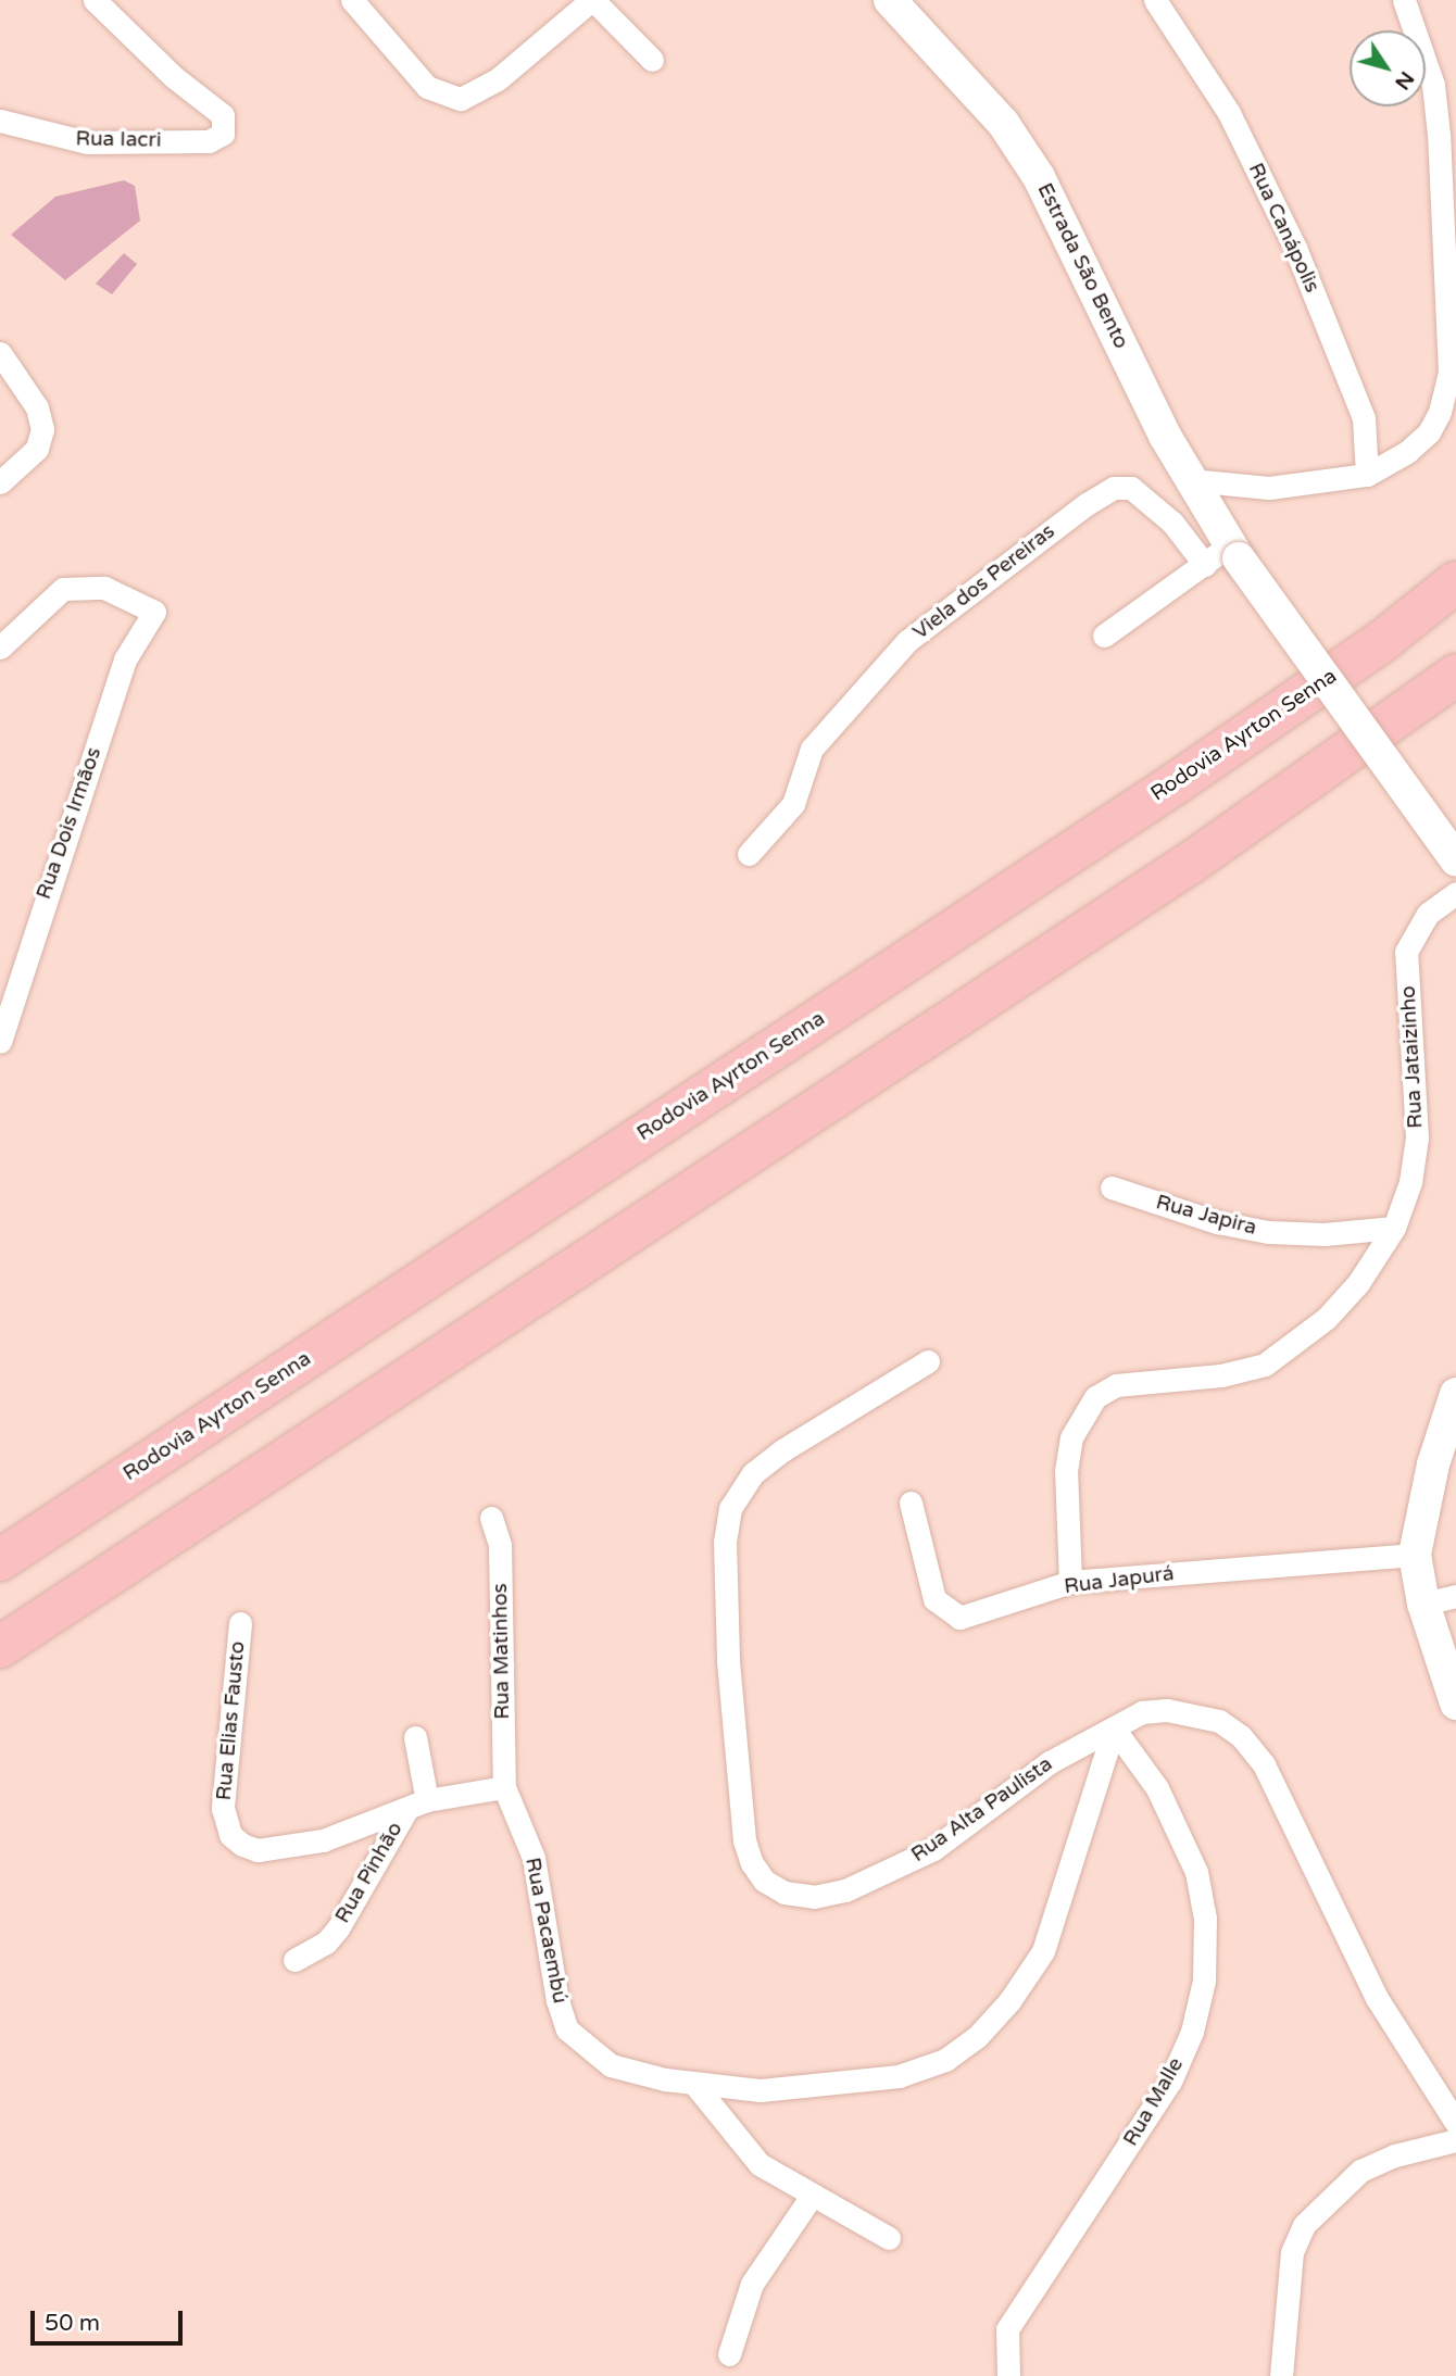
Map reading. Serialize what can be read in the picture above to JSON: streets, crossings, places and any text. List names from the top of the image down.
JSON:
{
  "streets": {
    "highway": ["Rodovia Ayrton Senna"],
    "street": [
      "Rua Iacri",
      "Rua Canápolis",
      "Estrada São Bento",
      "Viela dos Pereiras",
      "Rua Dois Irmãos",
      "Rua Jataizinho",
      "Rua Japira",
      "Rua Japurá",
      "Rua Matinhos",
      "Rua Elias Fausto",
      "Rua Alta Paulista",
      "Rua Pinhão",
      "Rua Pacaembú",
      "Rua Malle"
    ]
  },
  "crossings": [
    ["Estrada São Bento", "Viela dos Pereiras"],
    ["Rua Jataizinho", "Rua Japira"],
    ["Rua Jataizinho", "Rua Japurá"],
    ["Rua Matinhos", "Rua Elias Fausto"],
    ["Rua Matinhos", "Rua Pacaembú"],
    ["Rua Elias Fausto", "Rua Pinhão"],
    ["Rua Elias Fausto", "Rua Pacaembú"],
    ["Rua Alta Paulista", "Rua Pacaembú"],
    ["Rua Alta Paulista", "Rua Malle"],
    ["Rua Pacaembú", "Rua Malle"]
  ],
  "scale_bar": "50 m",
  "north": "bottom right"
}
